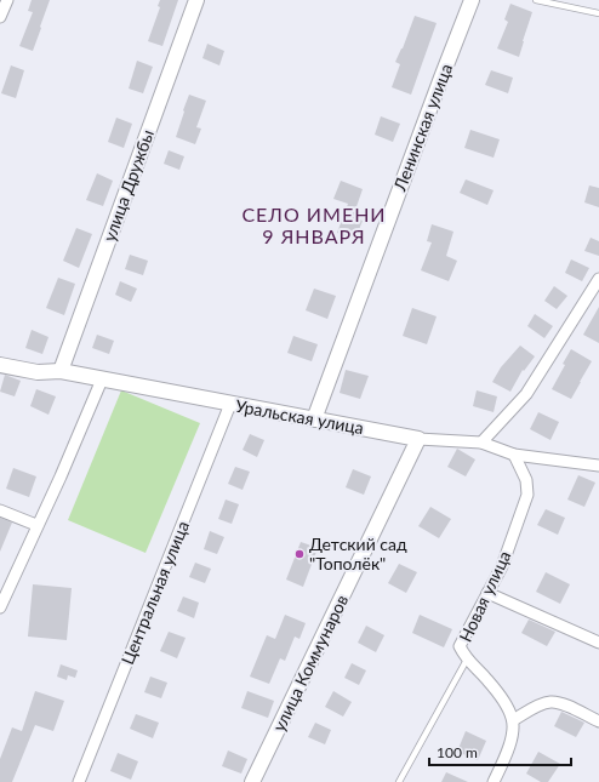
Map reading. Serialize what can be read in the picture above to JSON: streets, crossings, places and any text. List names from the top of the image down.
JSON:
{
  "streets": {
    "street": [
      "Ленинская улица",
      "улица Дружбы",
      "Уральская улица",
      "Центральная улица",
      "Новая улица",
      "улица Коммунаров"
    ]
  },
  "crossings": [
    ["Ленинская улица", "Уральская улица"],
    ["улица Дружбы", "Уральская улица"],
    ["Уральская улица", "Центральная улица"],
    ["Уральская улица", "Новая улица"],
    ["Уральская улица", "улица Коммунаров"]
  ],
  "districts": ["СЕЛО ИМЕНИ 9 ЯНВАРЯ"],
  "places": ["Детский сад \"Тополёк\""],
  "scale_bar": "100 m"
}
